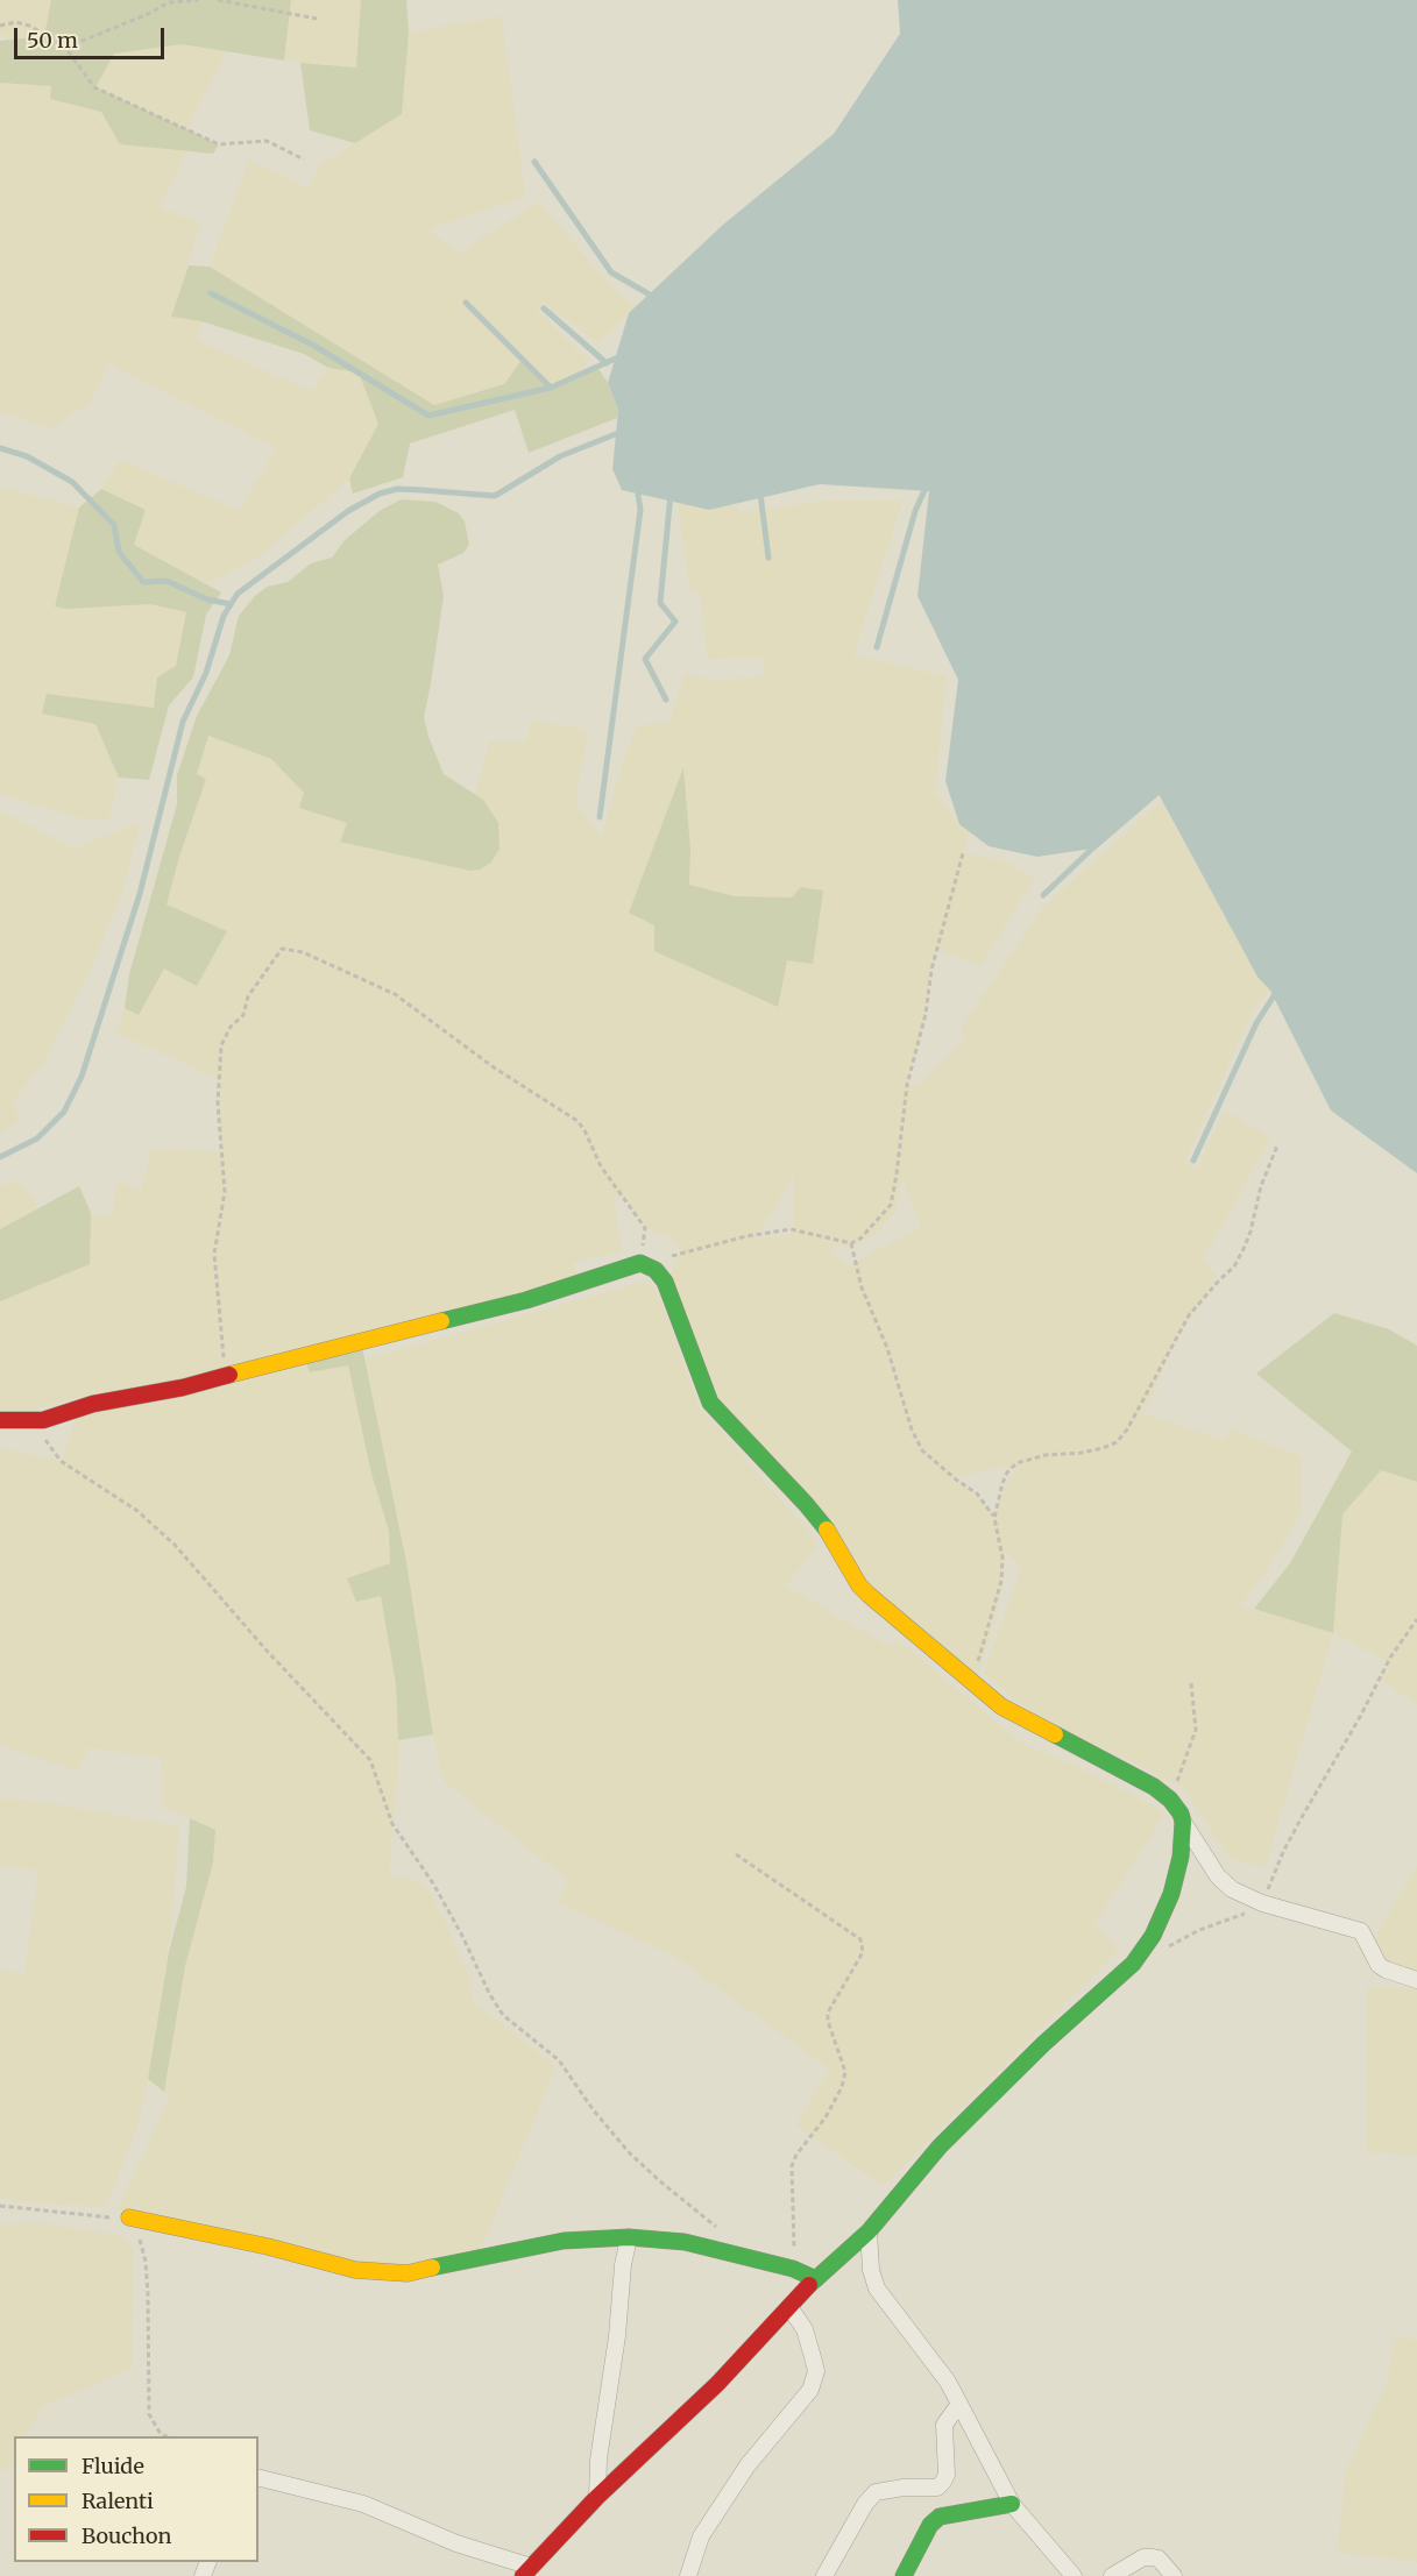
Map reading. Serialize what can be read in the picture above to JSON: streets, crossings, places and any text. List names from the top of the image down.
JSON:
{
  "legend": ["Fluide", "Ralenti", "Bouchon"],
  "scale_bar": "50 m"
}
